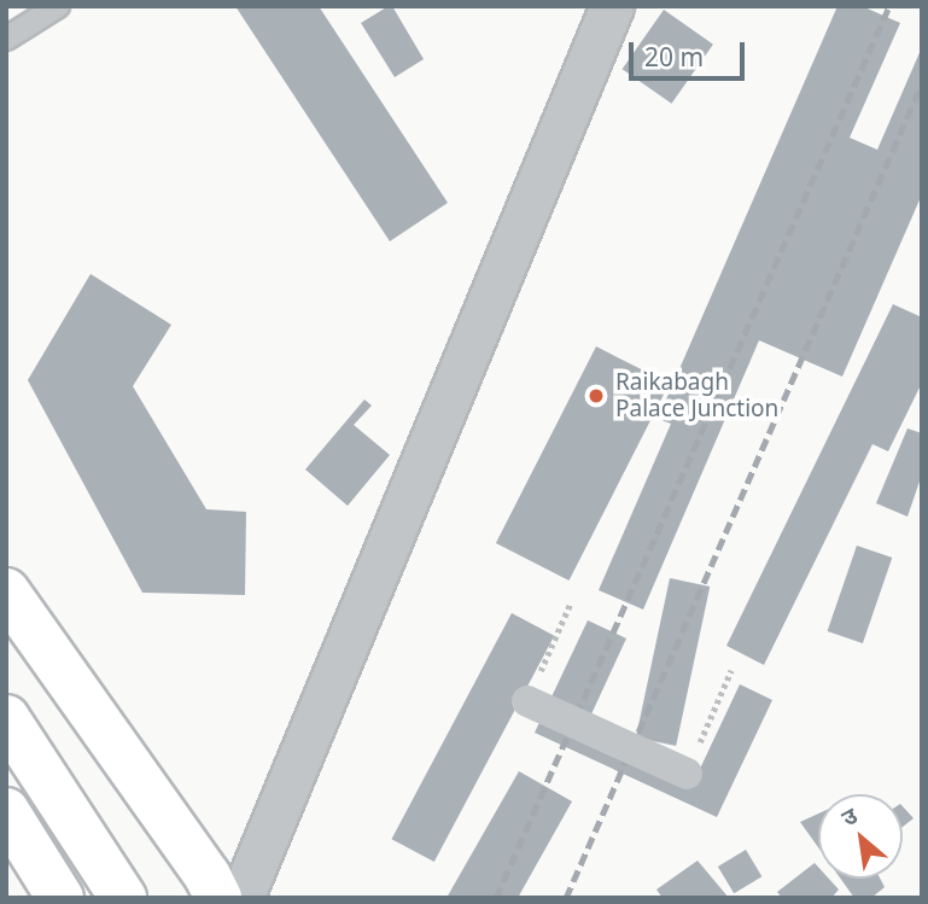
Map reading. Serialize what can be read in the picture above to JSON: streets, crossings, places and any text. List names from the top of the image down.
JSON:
{
  "places": ["Raikabagh Palace Junction"],
  "scale_bar": "20 m",
  "north": "top left"
}
